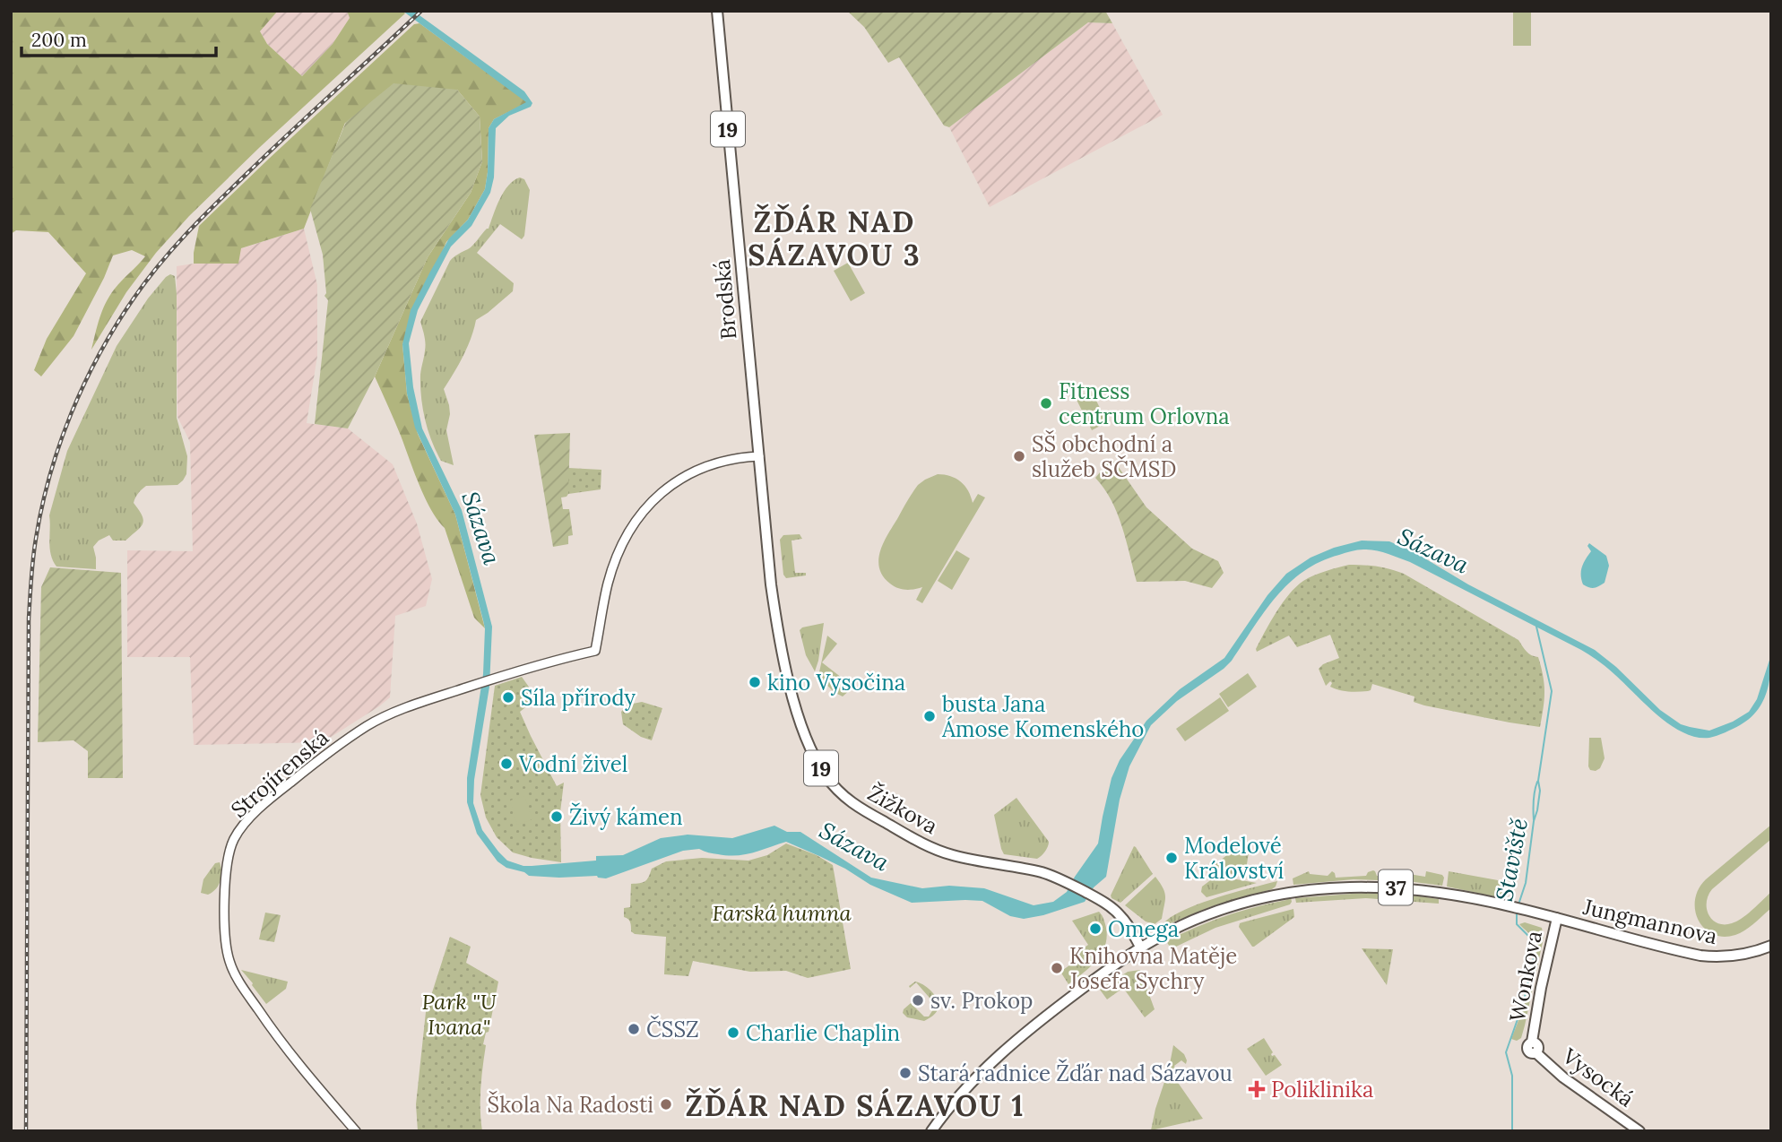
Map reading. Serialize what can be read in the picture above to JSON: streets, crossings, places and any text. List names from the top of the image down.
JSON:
{
  "streets": {
    "main road": [
      "19",
      "Brodská",
      "Žižkova",
      "37",
      "Jungmannova",
      "Wonkova",
      "Vysocká"
    ],
    "street": ["Strojírenská"]
  },
  "crossings": [
    ["Brodská", "Strojírenská"],
    ["Brodská", "Žižkova"],
    ["Žižkova", "37"],
    ["37", "Jungmannova"],
    ["37", "Wonkova"],
    ["Jungmannova", "Wonkova"],
    ["Wonkova", "Vysocká"]
  ],
  "districts": ["ŽĎÁR NAD SÁZAVOU 3", "ŽĎÁR NAD SÁZAVOU 1"],
  "water": ["Sázava", "Staviště"],
  "parks": ["Farská humna", "Park \"U Ivana\""],
  "places": {
    "other": [
      "Fitness centrum Orlovna",
      "SŠ obchodní a služeb SČMSD",
      "kino Vysočina",
      "Síla přírody",
      "busta Jana Ámose Komenského",
      "Vodní živel",
      "Živý kámen",
      "Modelové Království",
      "Omega",
      "Knihovna Matěje Josefa Sychry",
      "sv. Prokop",
      "ČSSZ",
      "Charlie Chaplin",
      "Stará radnice Žďár nad Sázavou",
      "Škola Na Radosti"
    ],
    "health": ["Poliklinika"]
  },
  "scale_bar": "200 m"
}
